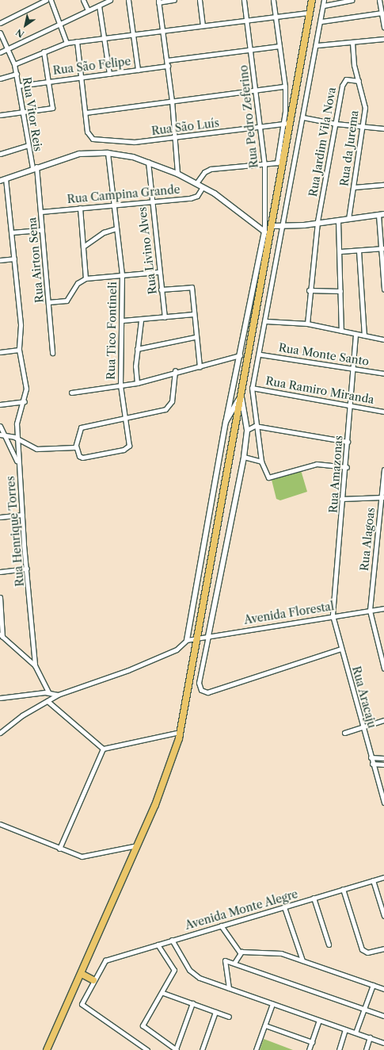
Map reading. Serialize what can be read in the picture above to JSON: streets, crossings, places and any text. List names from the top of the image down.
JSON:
{
  "streets": {
    "street": [
      "Rua São Felipe",
      "Rua Vitor Reis",
      "Rua Pedro Zeferino",
      "Rua São Luís",
      "Rua Jardim Vila Nova",
      "Rua da Jurema",
      "Rua Campina Grande",
      "Rua Livino Alves",
      "Rua Airton Sena",
      "Rua Tico Fontineli",
      "Rua Monte Santo",
      "Rua Ramiro Miranda",
      "Rua Amazonas",
      "Rua Henrique Torres",
      "Rua Alagoas",
      "Avenida Florestal",
      "Rua Aracaju",
      "Avenida Monte Alegre"
    ]
  },
  "crossings": [
    ["Rua São Felipe", "Rua Vitor Reis"],
    ["Rua Vitor Reis", "Rua Airton Sena"],
    ["Rua Pedro Zeferino", "Rua São Luís"],
    ["Rua Jardim Vila Nova", "Rua da Jurema"],
    ["Rua Campina Grande", "Rua Livino Alves"],
    ["Rua Campina Grande", "Rua Airton Sena"],
    ["Rua Campina Grande", "Rua Tico Fontineli"],
    ["Rua Monte Santo", "Rua Amazonas"],
    ["Rua Ramiro Miranda", "Rua Amazonas"],
    ["Rua Amazonas", "Avenida Florestal"],
    ["Rua Amazonas", "Rua Aracaju"],
    ["Rua Alagoas", "Avenida Florestal"],
    ["Avenida Florestal", "Rua Aracaju"]
  ],
  "north": "bottom left"
}
